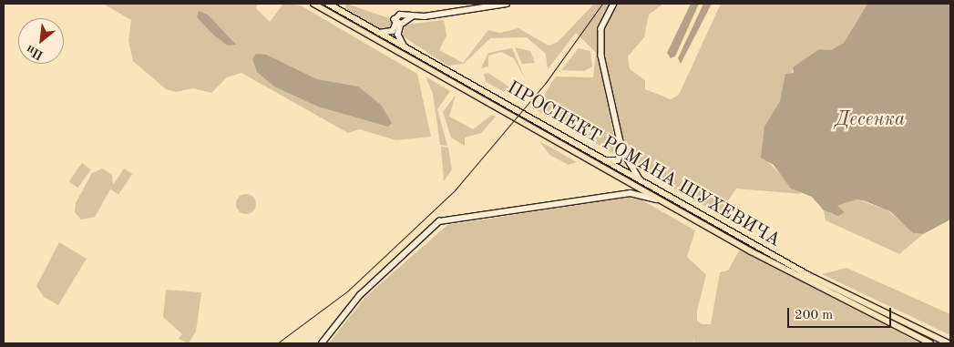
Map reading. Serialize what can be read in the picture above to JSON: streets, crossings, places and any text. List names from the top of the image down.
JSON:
{
  "streets": {
    "main road": ["ПРОСПЕКТ РОМАНА ШУХЕВИЧА"]
  },
  "water": ["Десенка"],
  "scale_bar": "200 m",
  "north": "bottom left"
}
